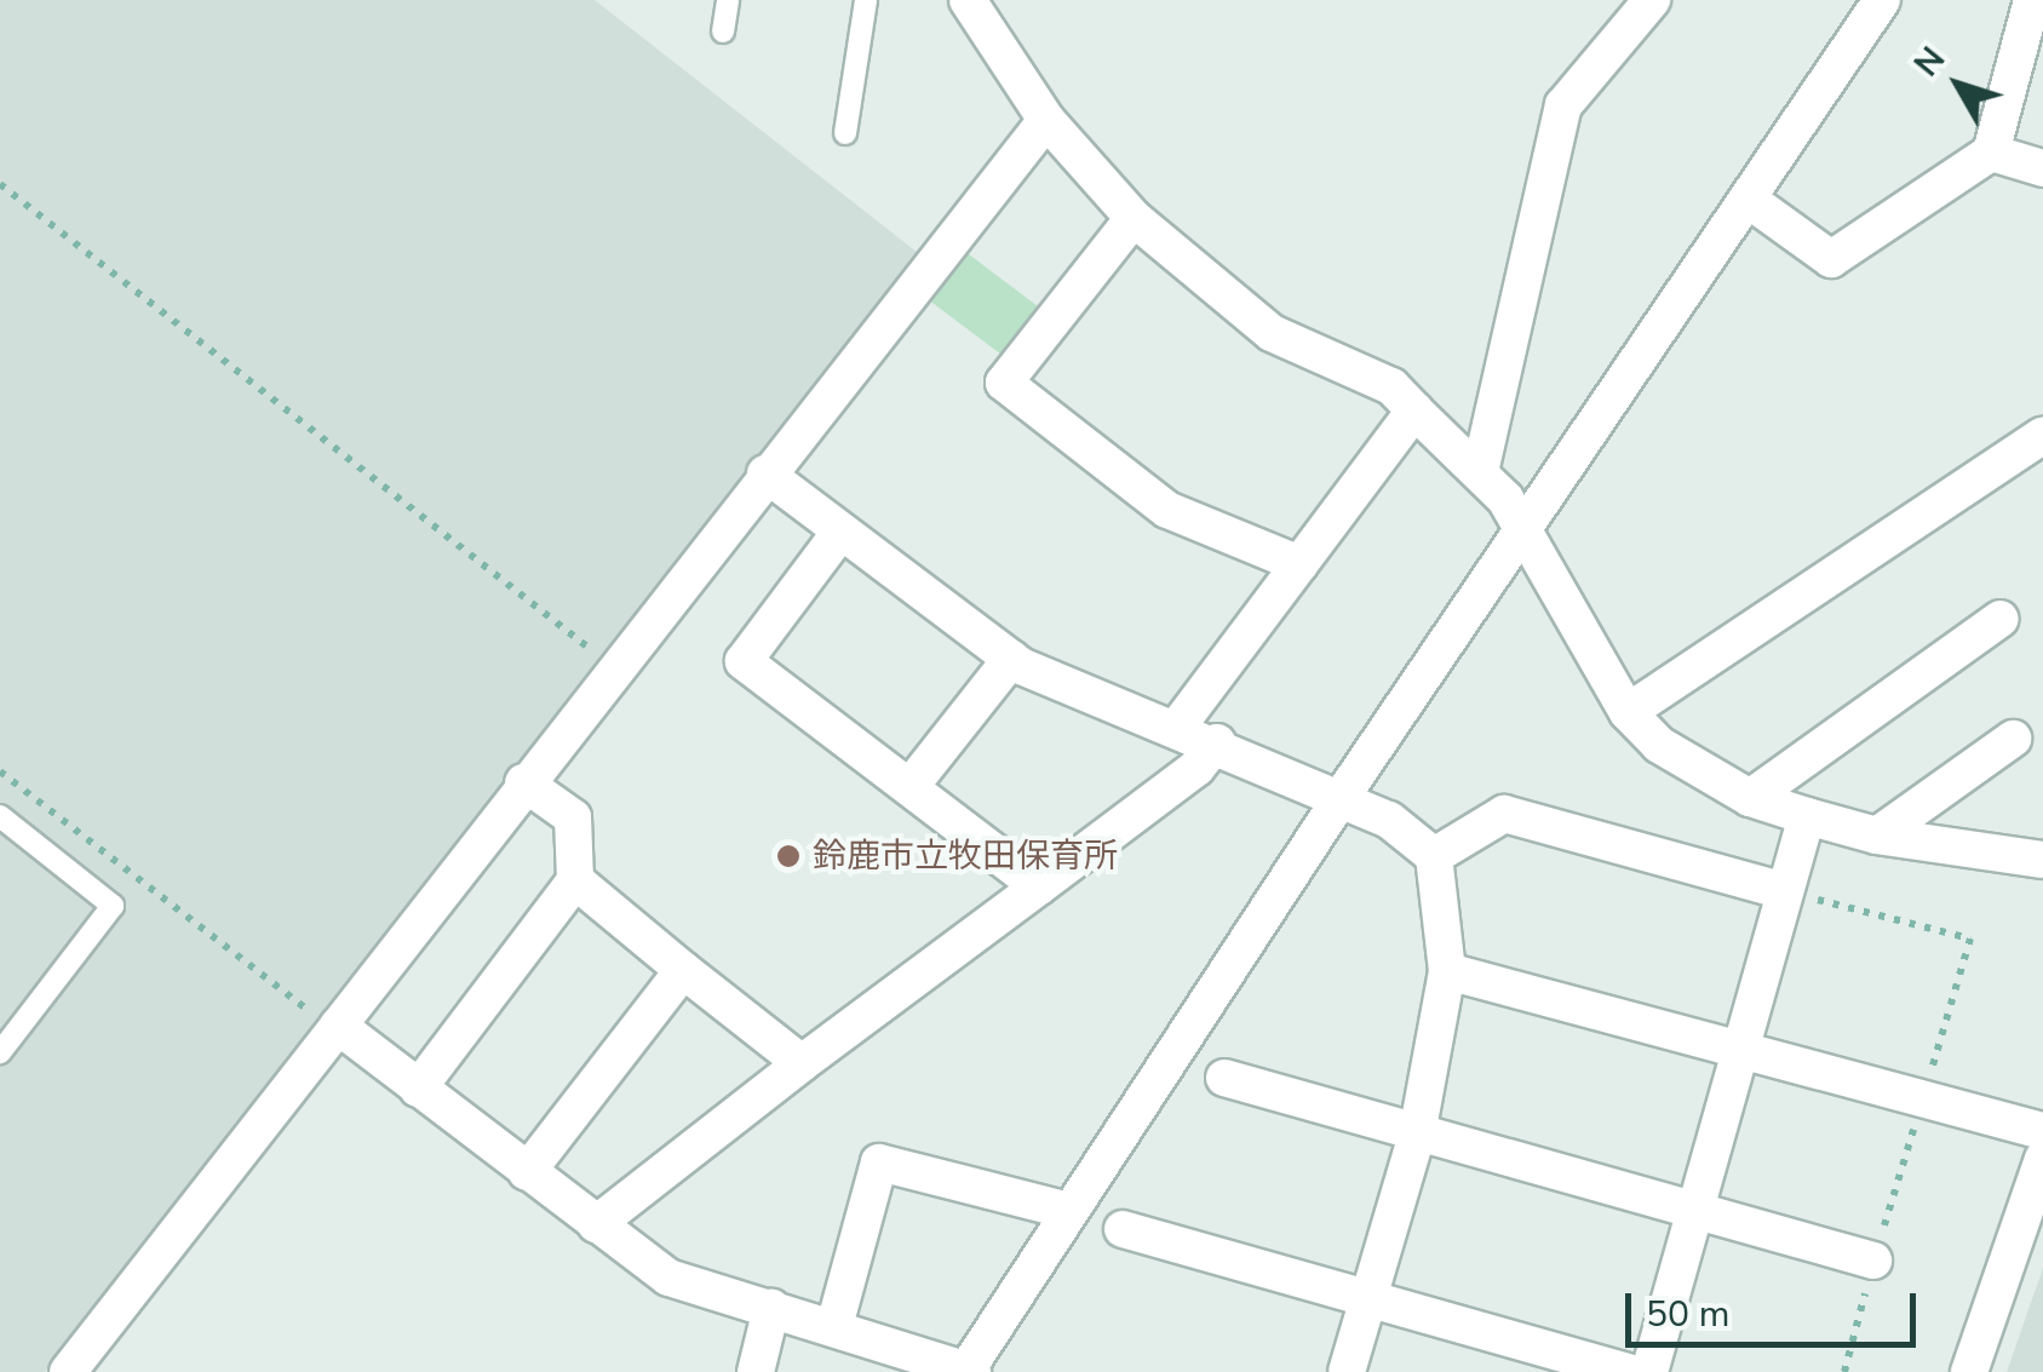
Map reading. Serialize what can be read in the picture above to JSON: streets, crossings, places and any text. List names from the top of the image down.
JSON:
{
  "places": ["鈴鹿市立牧田保育所"],
  "scale_bar": "50 m",
  "north": "top left"
}
